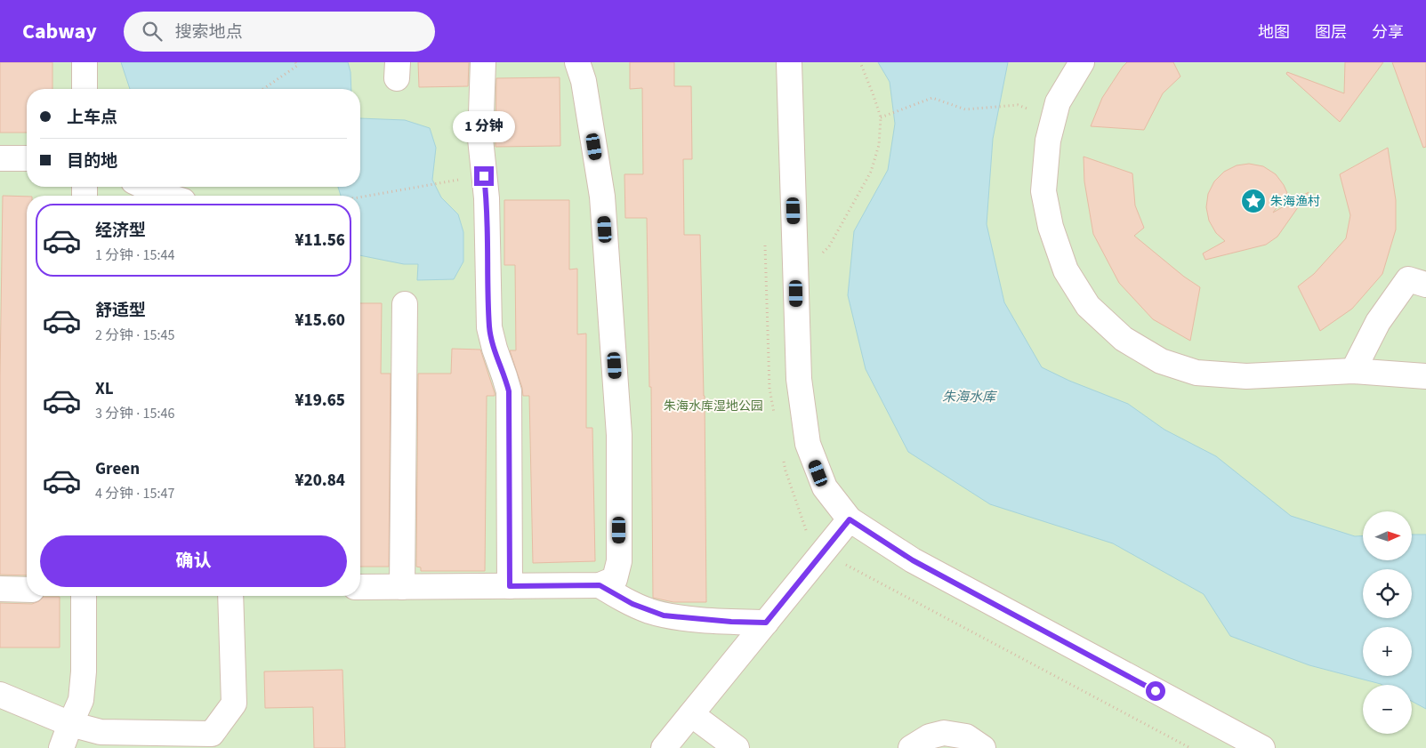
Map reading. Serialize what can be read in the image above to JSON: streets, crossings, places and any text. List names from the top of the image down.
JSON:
{
  "water": ["朱海水库"],
  "parks": ["朱海水库湿地公园"],
  "places": {
    "place": ["朱海渔村"]
  },
  "north": "right",
  "page": {
    "header": "Cabway",
    "search": "搜索地点",
    "nav": ["地图", "图层", "分享"],
    "banner": ["上车点", "目的地"],
    "bubble": "1 分钟",
    "list": [
      {
        "name": "经济型",
        "note": "1 分钟 · 15:44",
        "value": "¥11.56"
      },
      {
        "name": "舒适型",
        "note": "2 分钟 · 15:45",
        "value": "¥15.60"
      },
      {
        "name": "XL",
        "note": "3 分钟 · 15:46",
        "value": "¥19.65"
      },
      {
        "name": "Green",
        "note": "4 分钟 · 15:47",
        "value": "¥20.84"
      }
    ],
    "map_buttons": ["+", "−"],
    "buttons": "确认"
  }
}
